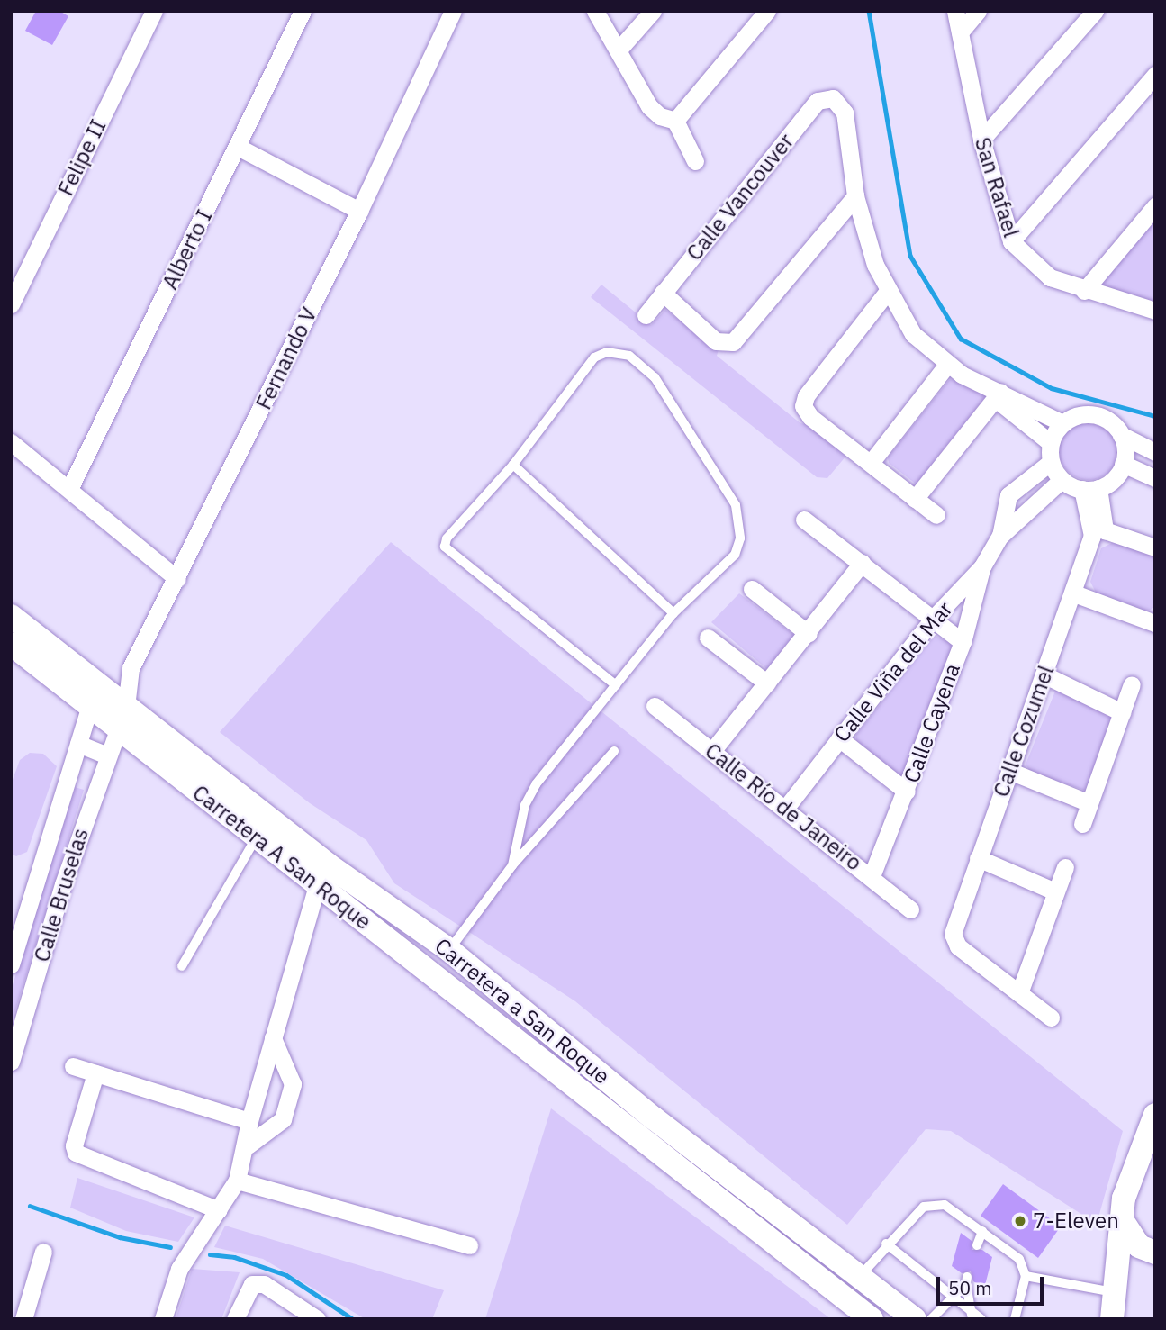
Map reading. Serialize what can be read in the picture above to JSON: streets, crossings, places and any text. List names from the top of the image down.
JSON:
{
  "streets": {
    "main road": ["Carretera A San Roque", "Carretera a San Roque"],
    "street": [
      "Felipe II",
      "San Rafael",
      "Calle Vancouver",
      "Alberto I",
      "Fernando V",
      "Calle Viña del Mar",
      "Calle Cayena",
      "Calle Cozumel",
      "Calle Río de Janeiro",
      "Calle Bruselas"
    ]
  },
  "crossings": [
    ["Fernando V", "Carretera A San Roque"],
    ["Fernando V", "Calle Bruselas"],
    ["Fernando V", "Carretera a San Roque"],
    ["Calle Viña del Mar", "Calle Cayena"],
    ["Calle Viña del Mar", "Calle Cozumel"],
    ["Calle Viña del Mar", "Calle Río de Janeiro"],
    ["Calle Cayena", "Calle Río de Janeiro"],
    ["Carretera A San Roque", "Calle Bruselas"],
    ["Carretera A San Roque", "Carretera a San Roque"]
  ],
  "places": ["7-Eleven"],
  "scale_bar": "50 m"
}
